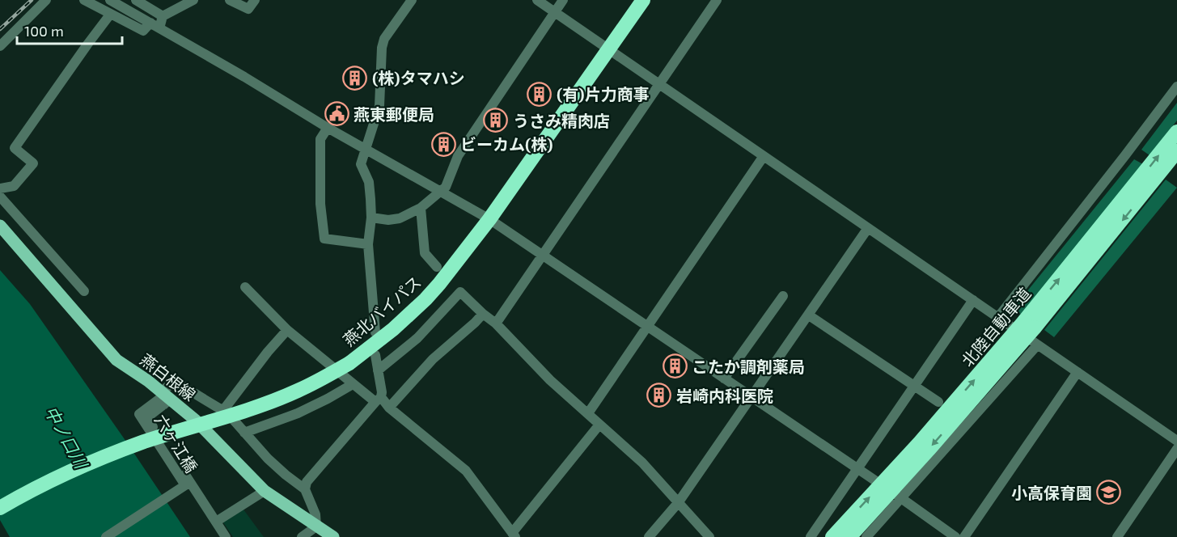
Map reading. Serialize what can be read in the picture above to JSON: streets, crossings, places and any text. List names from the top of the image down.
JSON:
{
  "streets": {
    "highway": ["燕北バイパス", "北陸自動車道"],
    "main road": ["燕白根線"],
    "street": ["六ヶ江橋"]
  },
  "crossings": [
    ["燕白根線", "六ヶ江橋"]
  ],
  "water": ["中ノ口川"],
  "places": {
    "building": [
      "(株)タマハシ",
      "(有)片力商事",
      "うさみ精肉店",
      "ビーカム(株)",
      "こたか調剤薬局",
      "岩崎内科医院"
    ],
    "public building": ["燕東郵便局"],
    "school or university": ["小高保育園"]
  },
  "scale_bar": "100 m"
}
